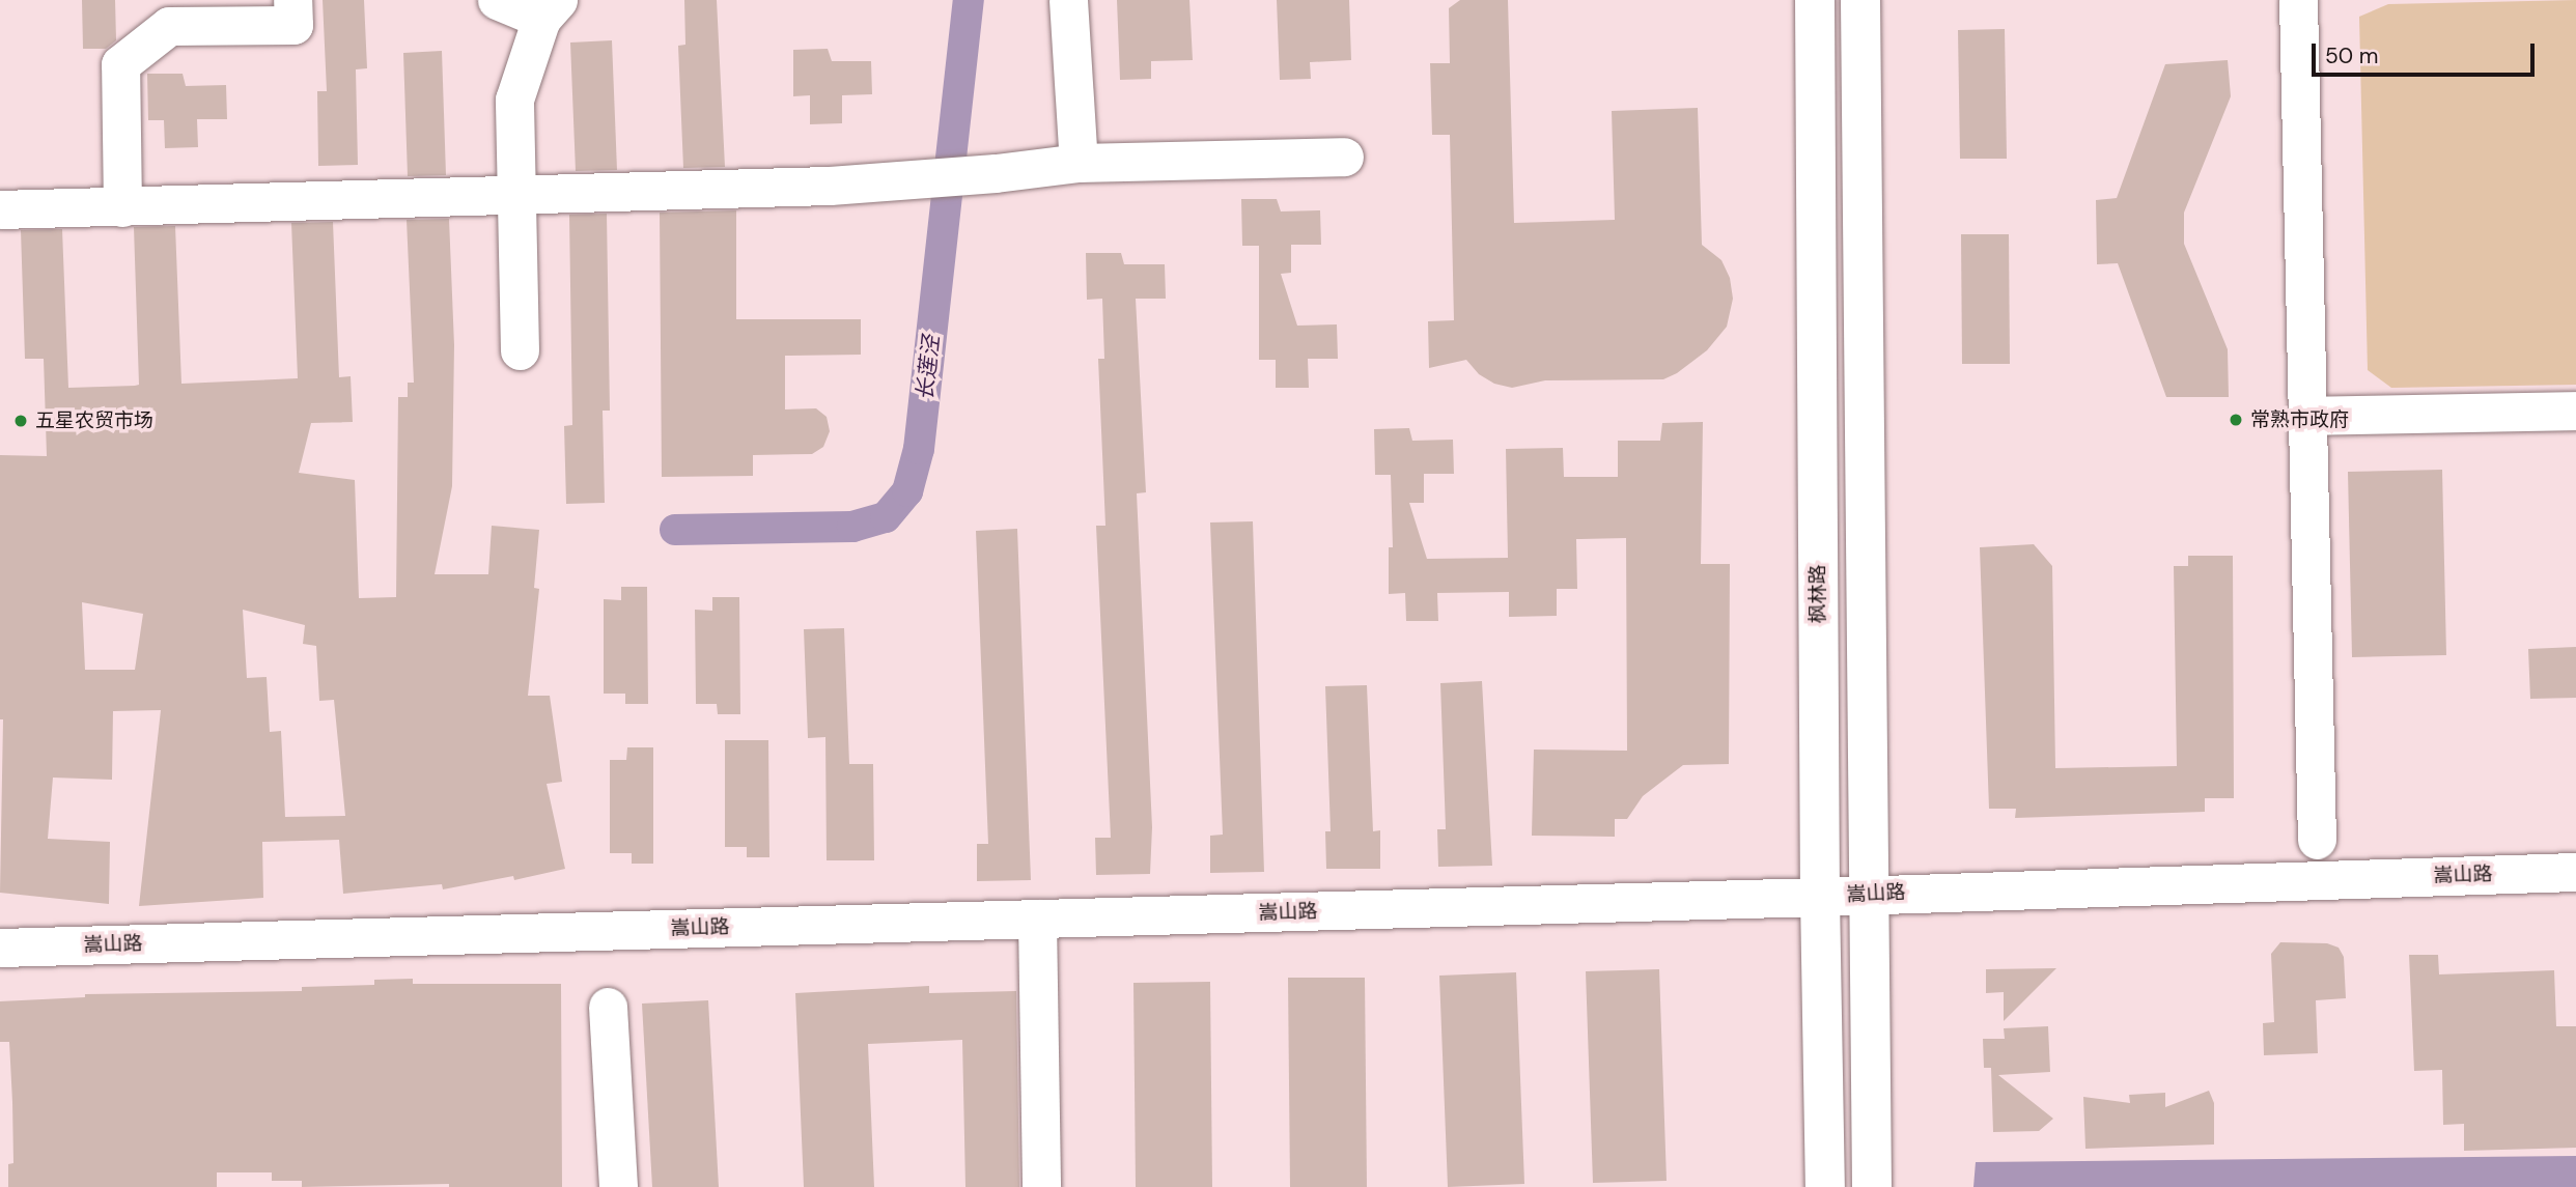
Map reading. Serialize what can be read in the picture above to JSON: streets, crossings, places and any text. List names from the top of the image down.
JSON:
{
  "streets": {
    "main road": ["枫林路"],
    "street": ["嵩山路"]
  },
  "crossings": [
    ["枫林路", "嵩山路"]
  ],
  "water": ["长莲泾"],
  "places": ["常熟市政府", "五星农贸市场"],
  "scale_bar": "50 m"
}
